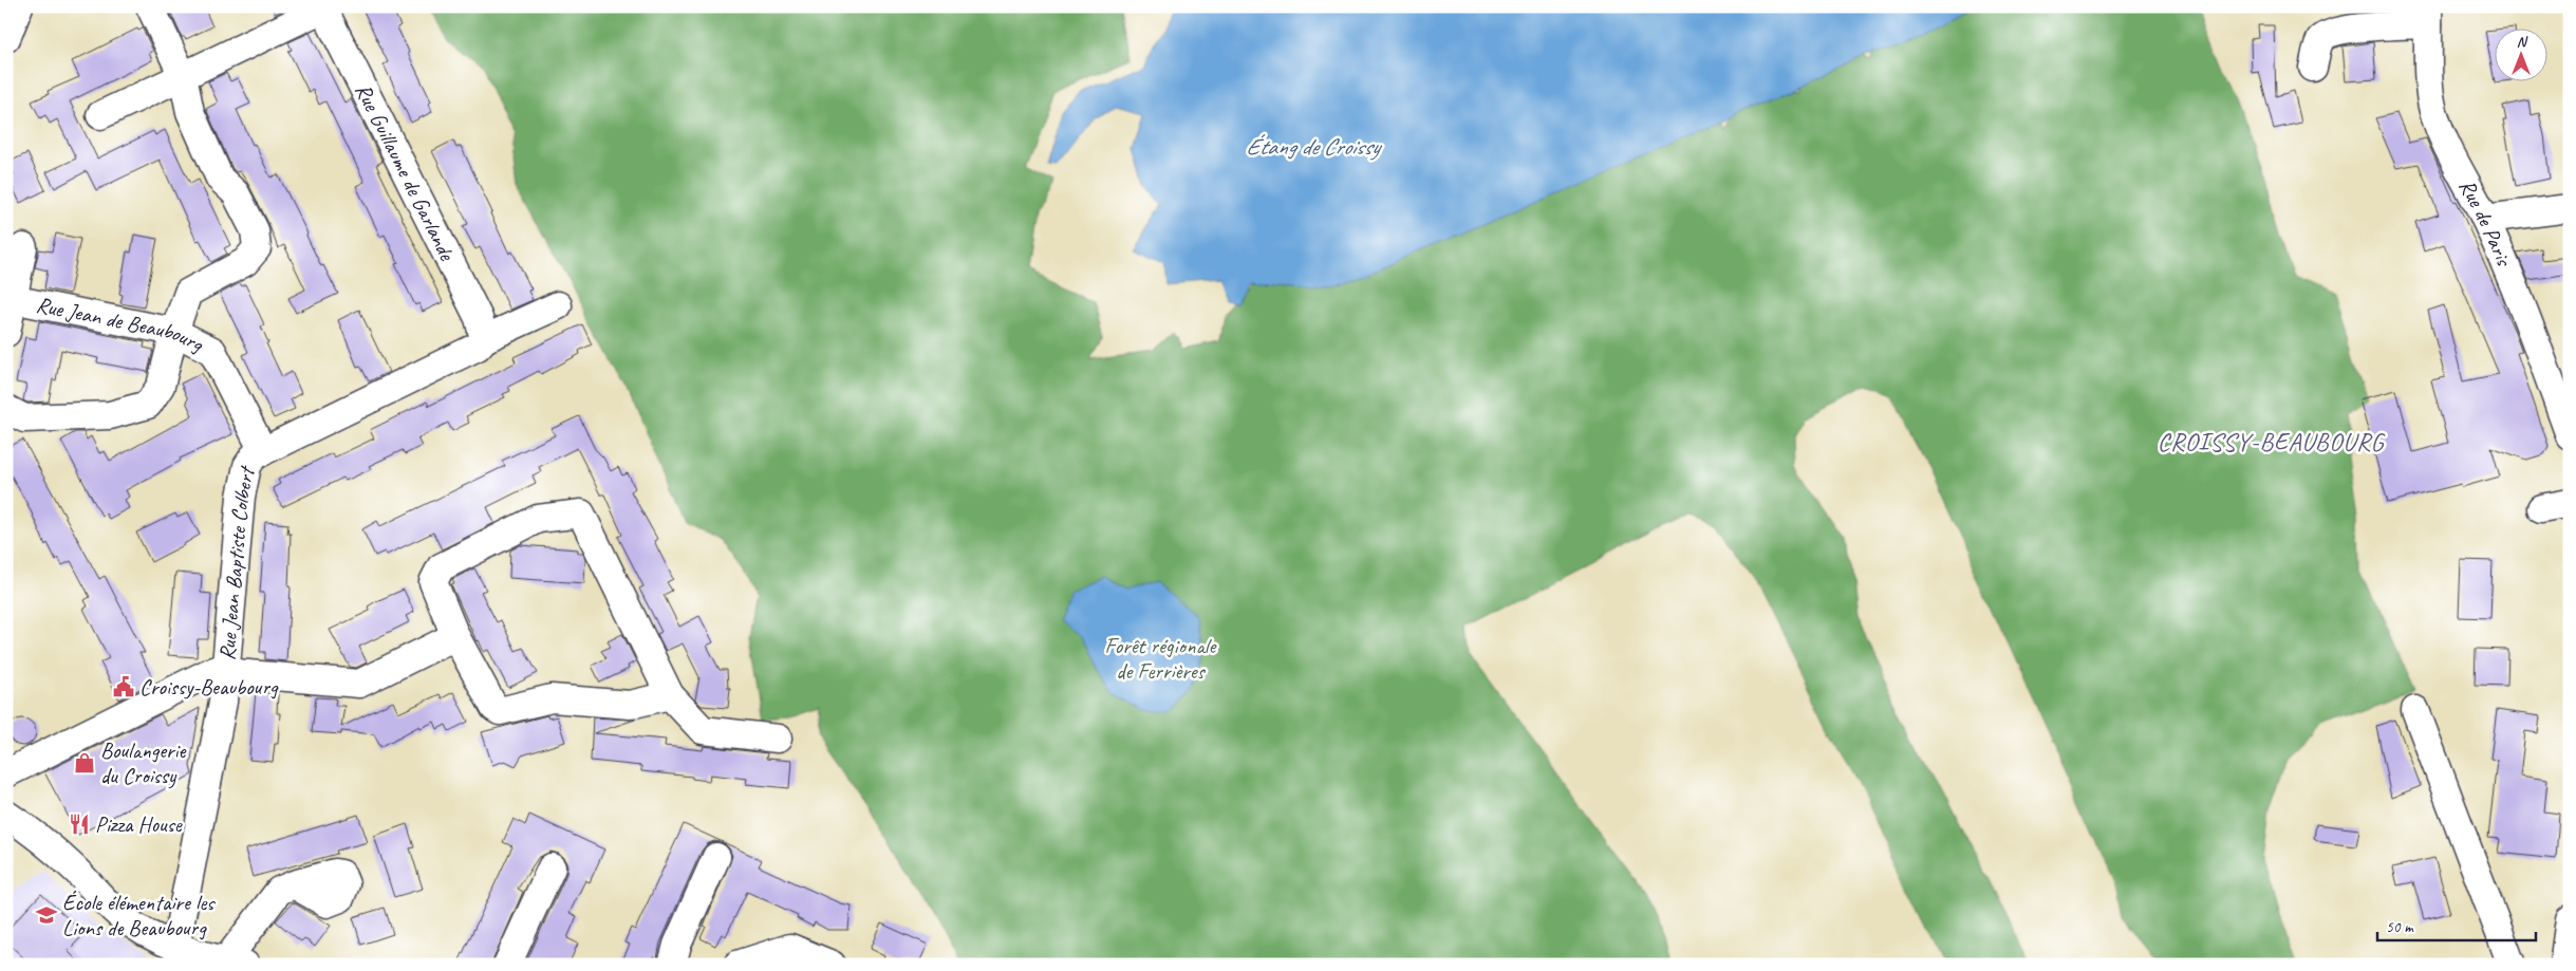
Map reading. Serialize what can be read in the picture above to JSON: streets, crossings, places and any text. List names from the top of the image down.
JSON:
{
  "streets": {
    "street": [
      "Rue Guillaume de Garlande",
      "Rue de Paris",
      "Rue Jean de Beaubourg",
      "Rue Jean Baptiste Colbert"
    ]
  },
  "crossings": [
    ["Rue Guillaume de Garlande", "Rue Jean Baptiste Colbert"],
    ["Rue Jean de Beaubourg", "Rue Jean Baptiste Colbert"]
  ],
  "districts": ["CROISSY-BEAUBOURG"],
  "water": ["Étang de Croissy"],
  "parks": ["Forêt régionale de Ferrières"],
  "places": {
    "public building": ["Croissy-Beaubourg"],
    "shop": ["Boulangerie du Croissy"],
    "restaurant": ["Pizza House"],
    "school or university": ["École élémentaire les Lions de Beaubourg"]
  },
  "scale_bar": "50 m",
  "north": "top"
}
